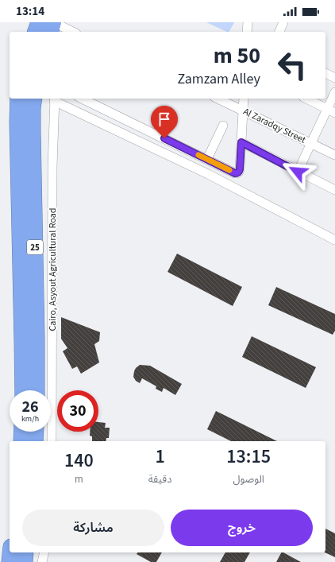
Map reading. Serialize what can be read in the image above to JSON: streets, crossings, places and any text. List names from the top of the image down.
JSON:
{
  "streets": {
    "highway": ["25", "Cairo, Asyout Agricultural Road"],
    "street": ["Al Zaradqy Street"]
  },
  "page": {
    "status": "13:14",
    "turn": ["50 m", "Zamzam Alley"],
    "speed": "26 km/h",
    "limit": "30",
    "eta": [
      "13:15",
      "الوصول",
      "1",
      "دقيقة",
      "140",
      "m"
    ],
    "buttons": ["خروج", "مشاركة"]
  }
}
